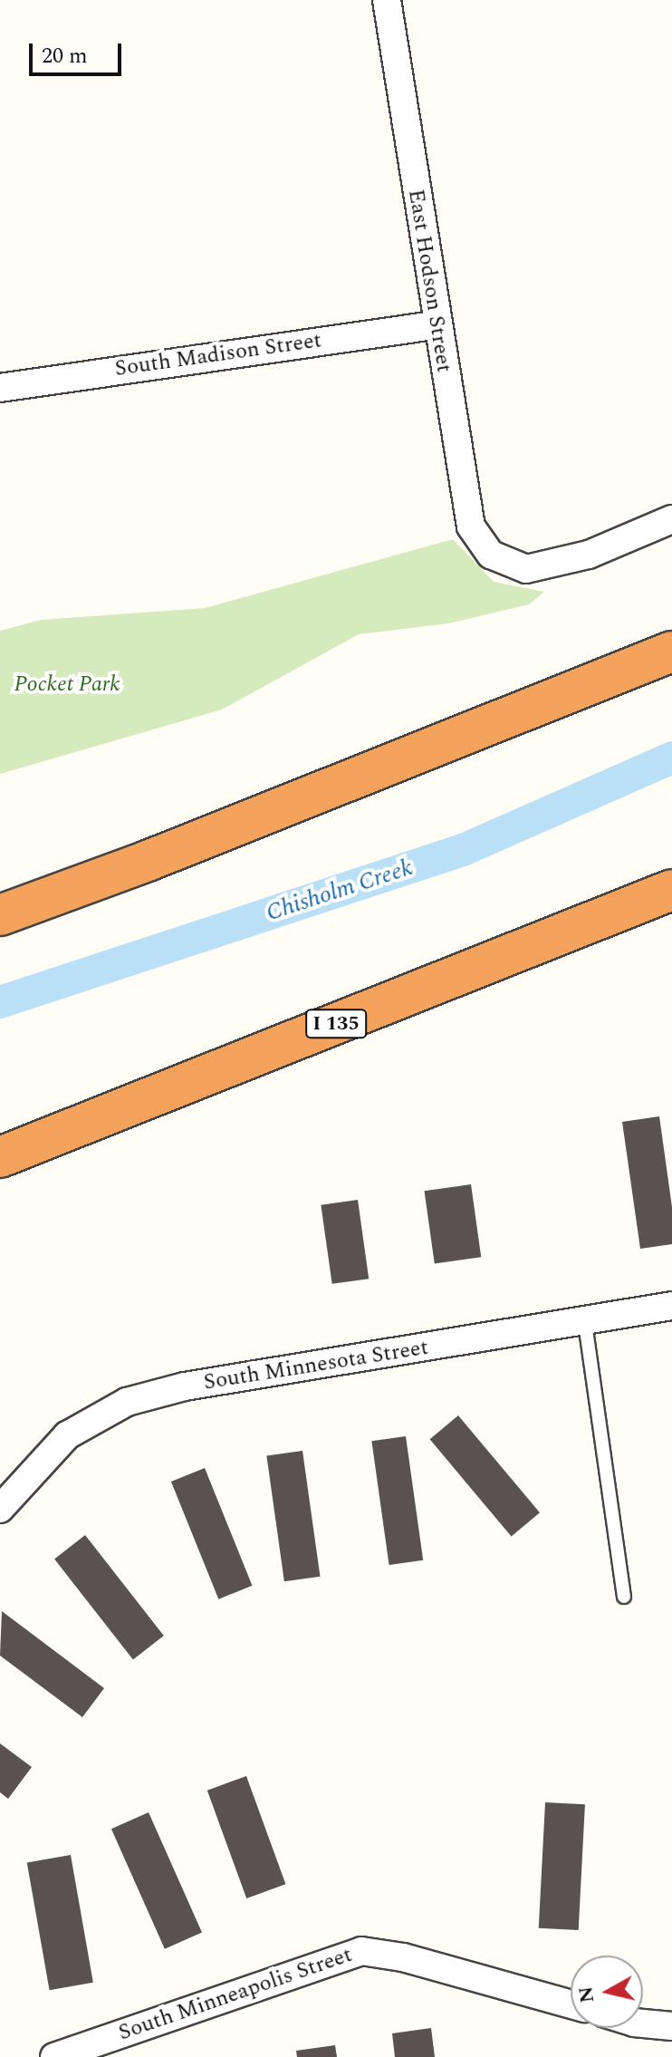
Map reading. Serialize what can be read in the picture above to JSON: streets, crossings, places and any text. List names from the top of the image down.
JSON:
{
  "streets": {
    "highway": ["I 135"],
    "street": [
      "East Hodson Street",
      "South Madison Street",
      "South Minnesota Street",
      "South Minneapolis Street"
    ]
  },
  "crossings": [
    ["East Hodson Street", "South Madison Street"]
  ],
  "water": ["Chisholm Creek"],
  "parks": ["Pocket Park"],
  "scale_bar": "20 m",
  "north": "left"
}
